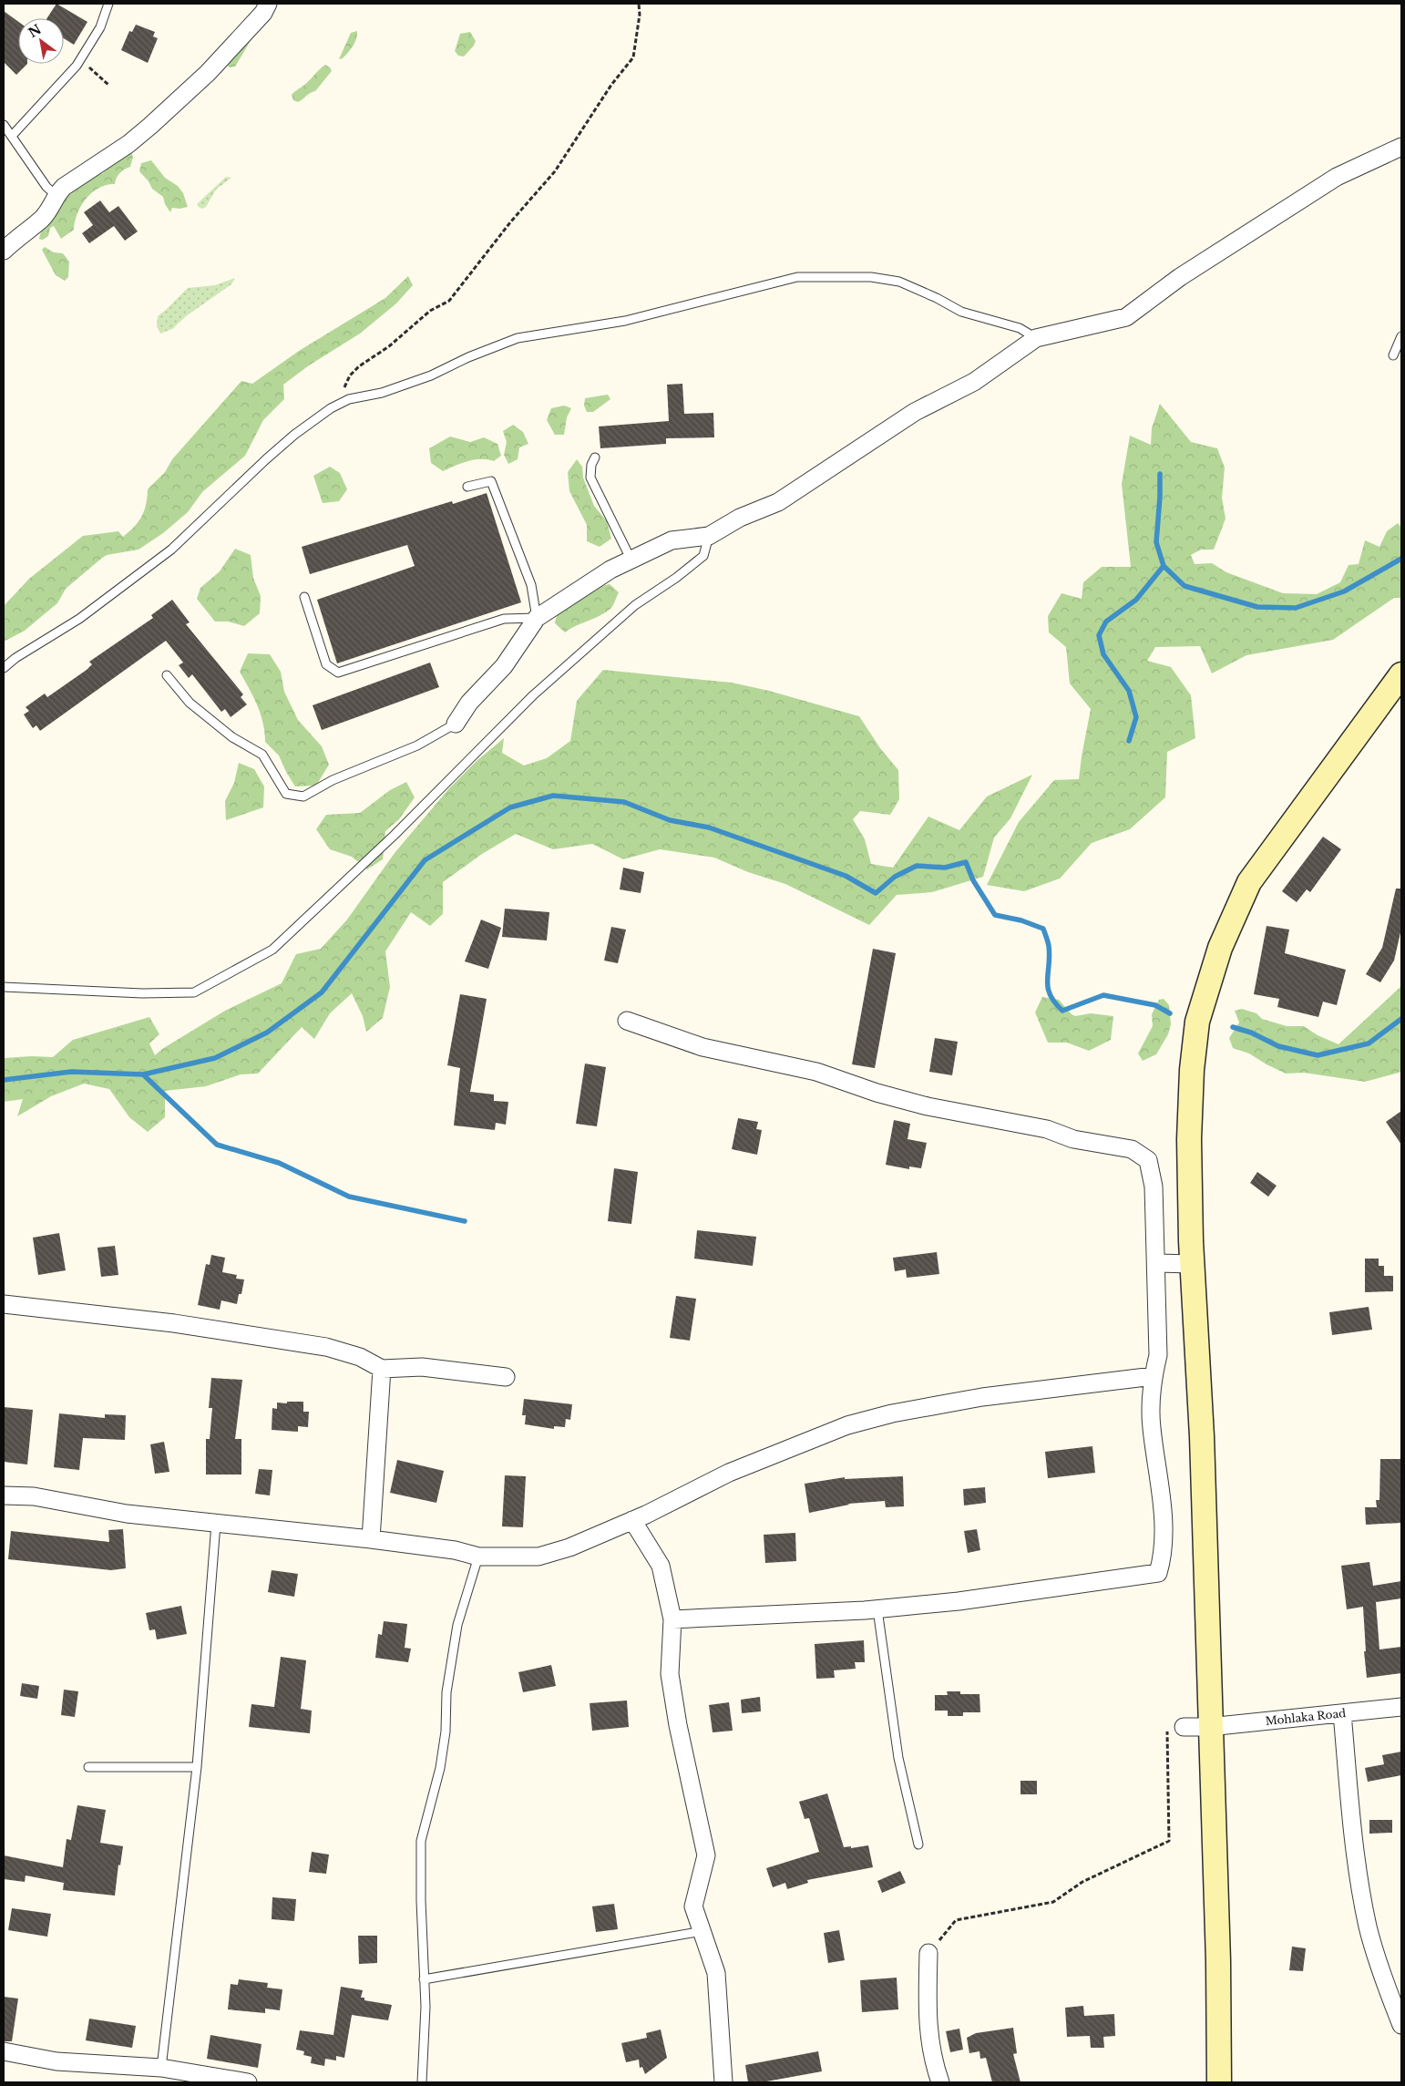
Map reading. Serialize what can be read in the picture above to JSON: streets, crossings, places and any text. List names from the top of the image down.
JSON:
{
  "streets": {
    "street": ["Mohlaka Road"]
  },
  "north": "top left"
}
